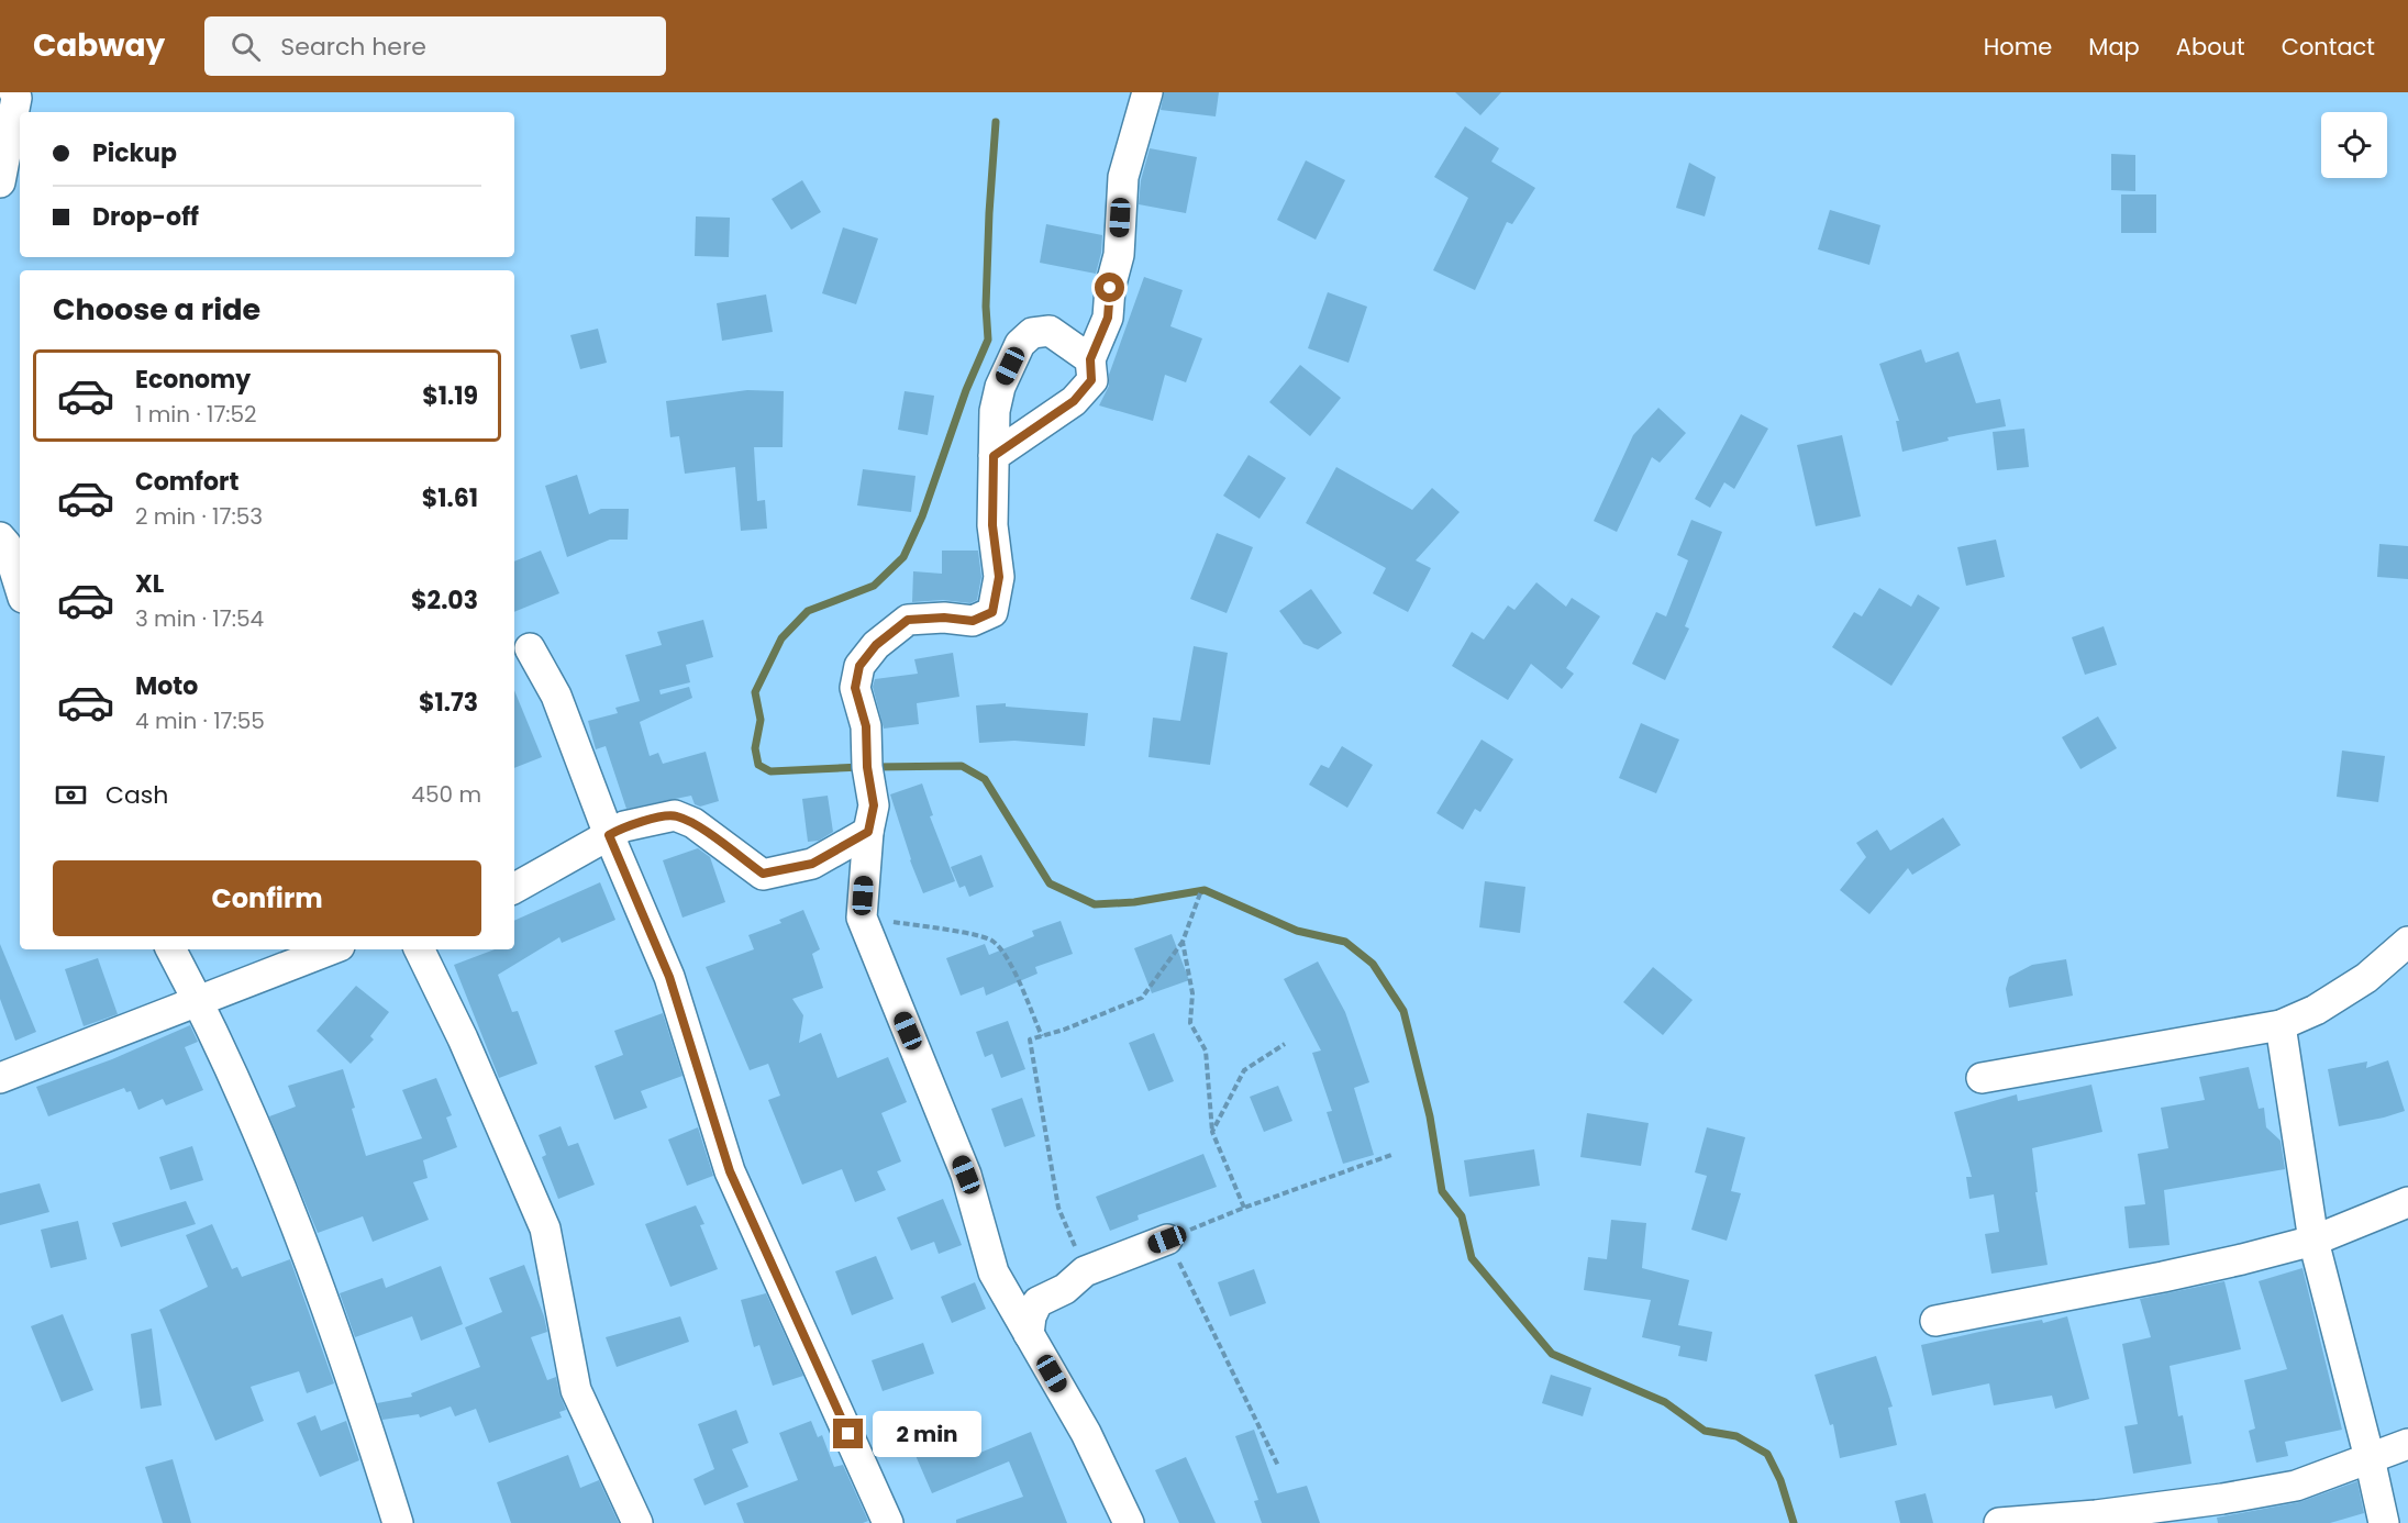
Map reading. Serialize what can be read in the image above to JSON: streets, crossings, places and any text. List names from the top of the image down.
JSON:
{
  "page": {
    "header": "Cabway",
    "search": "Search here",
    "nav": [
      "Home",
      "Map",
      "About",
      "Contact"
    ],
    "banner": ["Pickup", "Drop-off"],
    "heading": "Choose a ride",
    "list": [
      {
        "name": "Economy",
        "note": "1 min · 17:52",
        "value": "$1.19"
      },
      {
        "name": "Comfort",
        "note": "2 min · 17:53",
        "value": "$1.61"
      },
      {
        "name": "XL",
        "note": "3 min · 17:54",
        "value": "$2.03"
      },
      {
        "name": "Moto",
        "note": "4 min · 17:55",
        "value": "$1.73"
      }
    ],
    "pay": ["Cash", "450 m"],
    "buttons": "Confirm",
    "bubble": "2 min"
  }
}
